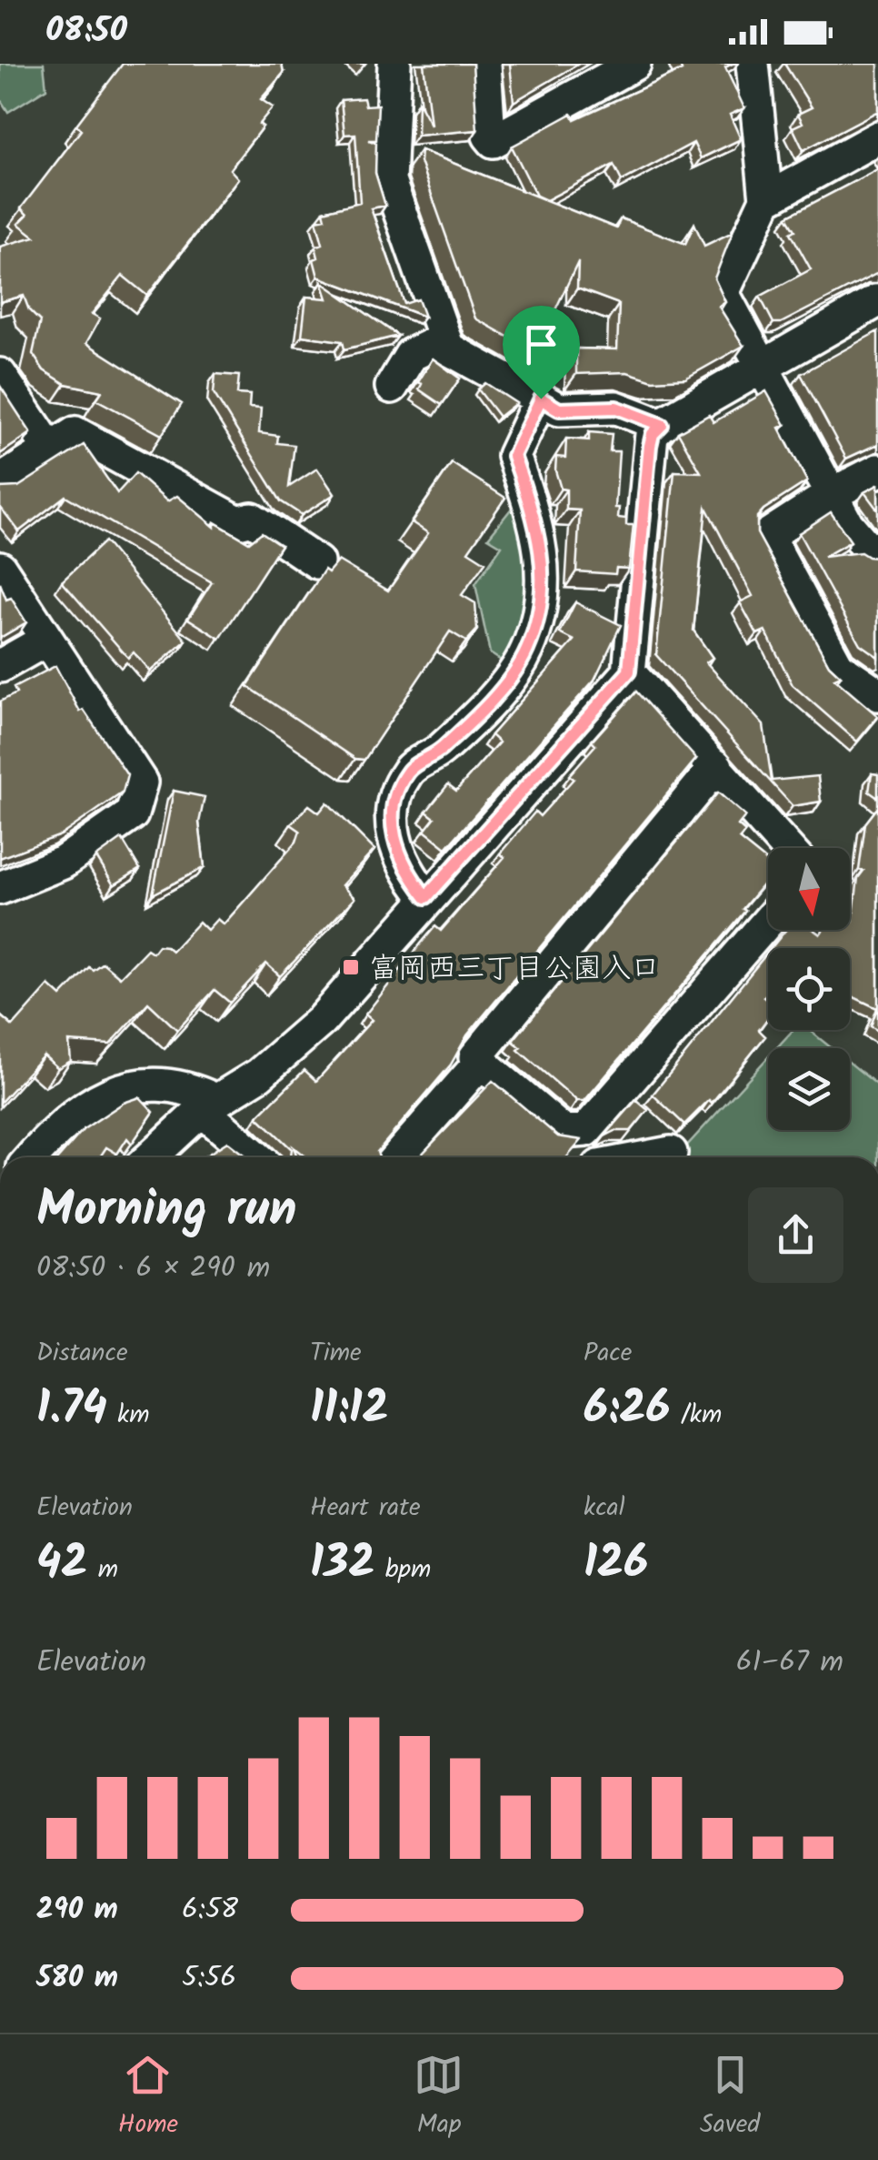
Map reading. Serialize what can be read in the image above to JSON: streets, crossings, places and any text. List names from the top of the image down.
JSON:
{
  "places": {
    "transit": ["富岡西三丁目公園入口"]
  },
  "north": "bottom",
  "page": {
    "status": "08:50",
    "heading": ["Morning run", "08:50 · 6 × 290 m"],
    "stats": [
      ["Distance", "1.74 km"],
      ["Time", "11:12"],
      ["Pace", "6:26 /km"],
      ["Elevation", "42 m"],
      ["Heart rate", "132 bpm"],
      ["kcal", "126"]
    ],
    "chart": ["Elevation", "61–67 m"],
    "list": [
      {
        "name": "290 m",
        "note": "6:58"
      },
      {
        "name": "580 m",
        "note": "5:56"
      }
    ],
    "tabs": ["Home", "Map", "Saved"]
  }
}
